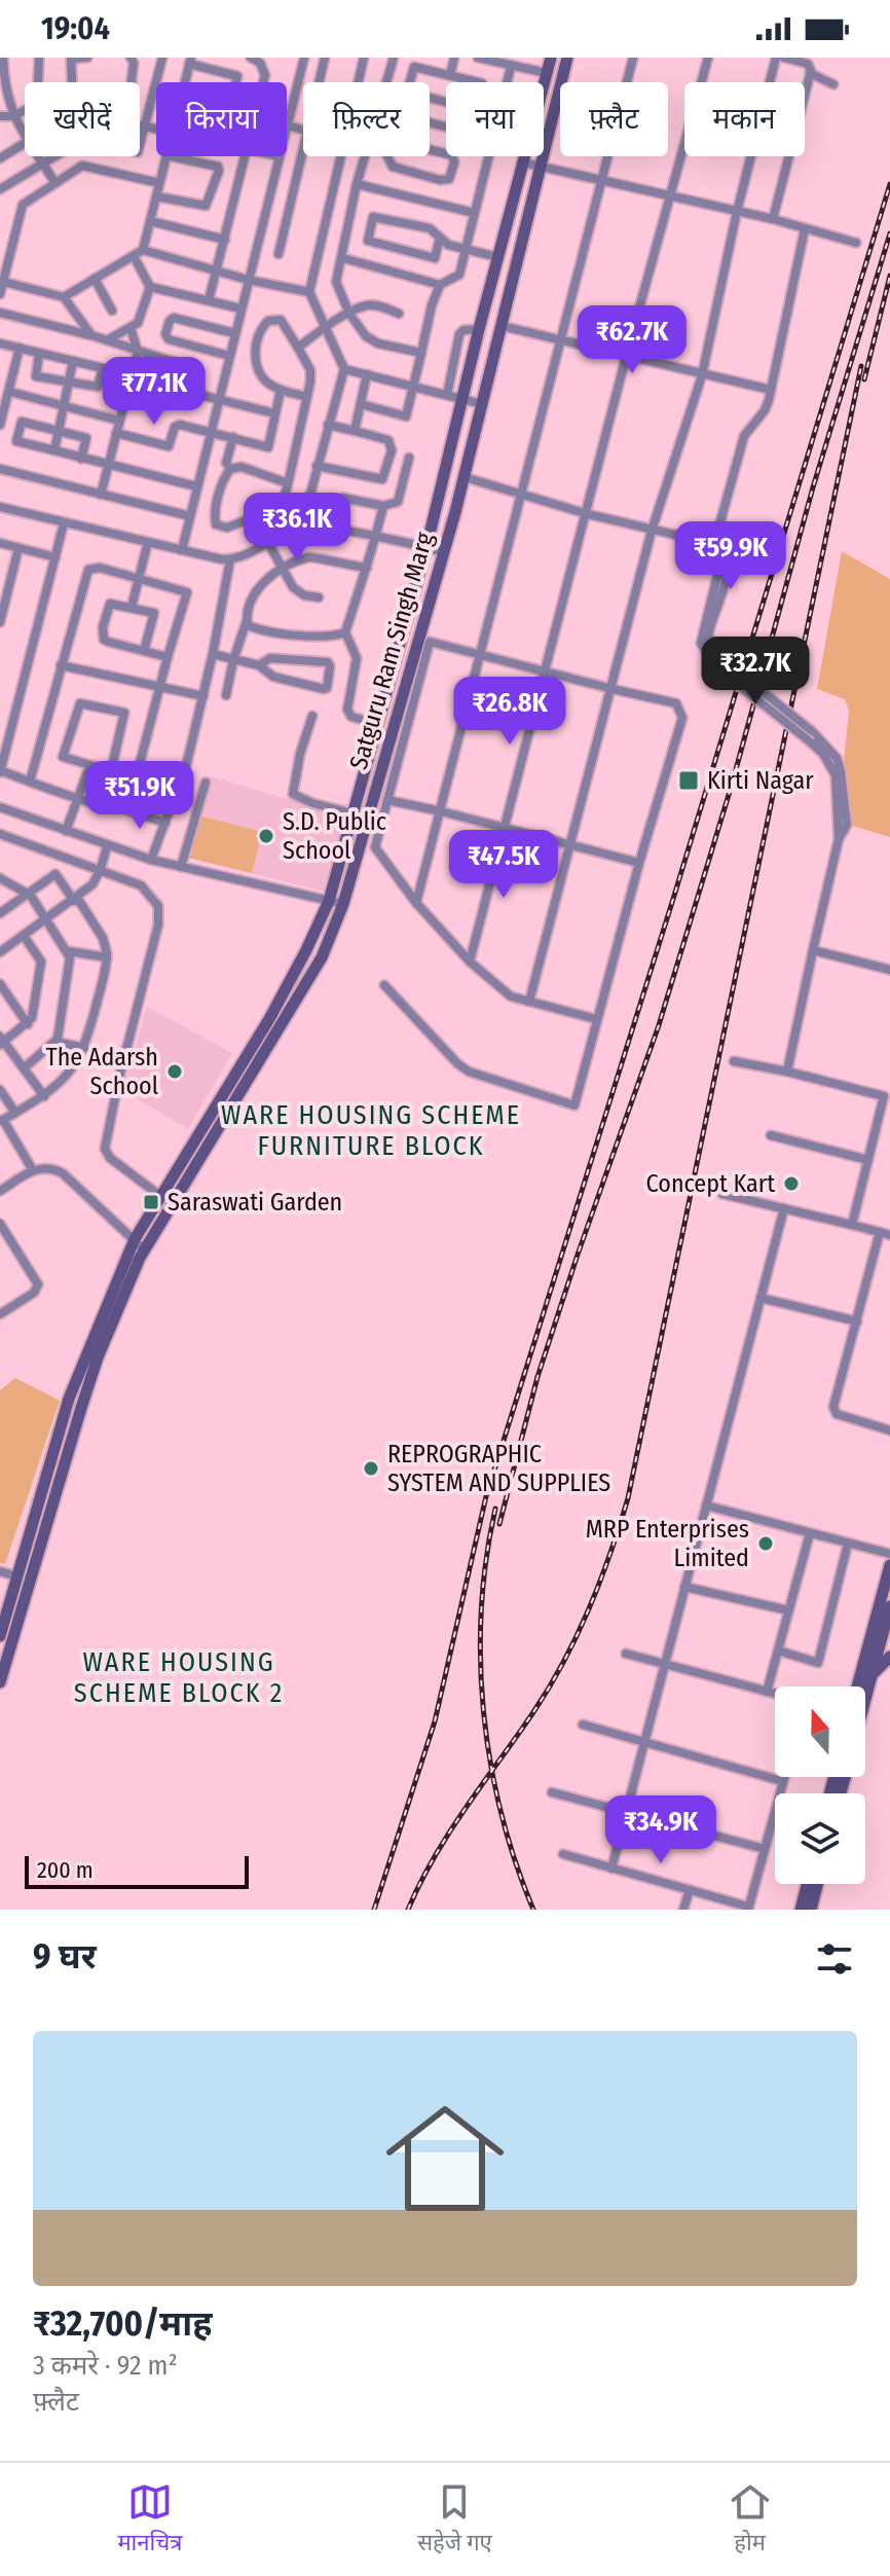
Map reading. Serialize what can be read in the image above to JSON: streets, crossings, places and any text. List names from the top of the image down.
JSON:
{
  "streets": {
    "main road": ["Satguru Ram Singh Marg"]
  },
  "districts": ["WARE HOUSING SCHEME FURNITURE BLOCK", "WARE HOUSING SCHEME BLOCK 2"],
  "places": {
    "transit": ["Kirti Nagar", "Saraswati Garden"],
    "other": [
      "S.D. Public School",
      "The Adarsh School",
      "Concept Kart",
      "REPROGRAPHIC SYSTEM AND SUPPLIES",
      "MRP Enterprises Limited"
    ]
  },
  "scale_bar": "200 m",
  "north": "top",
  "page": {
    "status": "19:04",
    "chip": [
      "खरीदें",
      "किराया",
      "फ़िल्टर",
      "नया",
      "फ़्लैट",
      "मकान"
    ],
    "price": [
      "₹62.7K",
      "₹77.1K",
      "₹36.1K",
      "₹59.9K",
      "₹32.7K",
      "₹26.8K",
      "₹51.9K",
      "₹47.5K",
      "₹34.9K"
    ],
    "scale": "200 m",
    "heading": "9 घर",
    "list": [
      {
        "name": "₹32,700/माह",
        "note": "3 कमरे · 92 m² · फ़्लैट"
      }
    ],
    "tabs": ["मानचित्र", "सहेजे गए", "होम"]
  }
}
